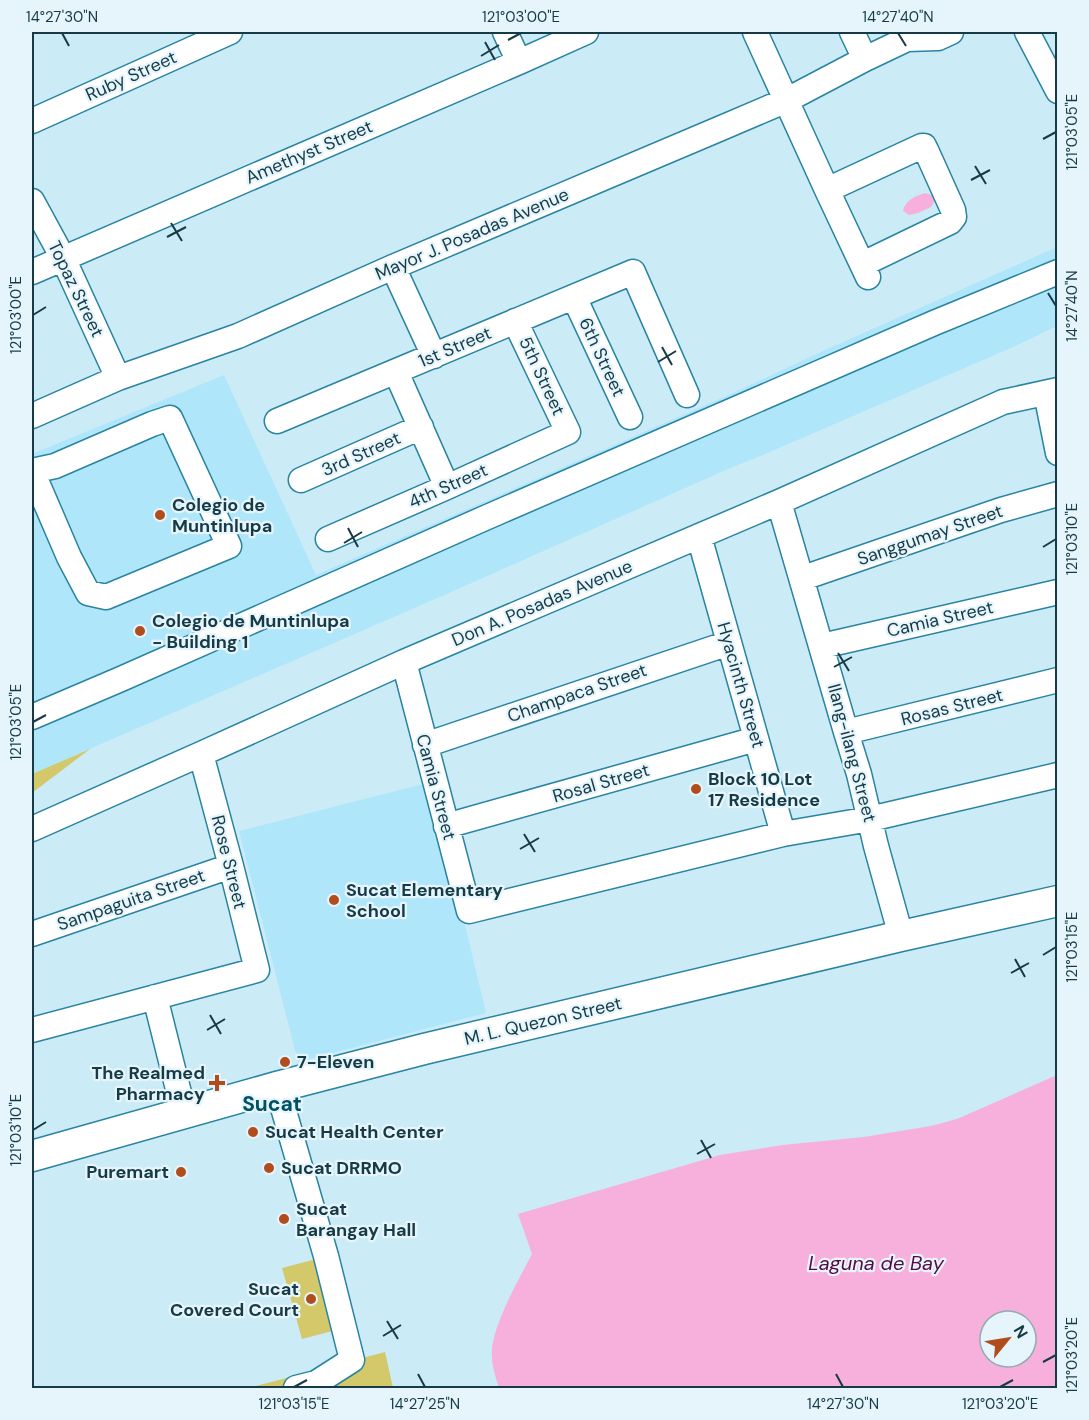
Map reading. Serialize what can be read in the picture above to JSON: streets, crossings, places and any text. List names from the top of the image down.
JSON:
{
  "streets": {
    "main road": ["M. L. Quezon Street"],
    "street": [
      "Ruby Street",
      "Amethyst Street",
      "Mayor J. Posadas Avenue",
      "Topaz Street",
      "1st Street",
      "6th Street",
      "5th Street",
      "3rd Street",
      "4th Street",
      "Sanggumay Street",
      "Don A. Posadas Avenue",
      "Camia Street",
      "Hyacinth Street",
      "Champaca Street",
      "Rosas Street",
      "Ilang-ilang Street",
      "Rosal Street",
      "Rose Street",
      "Sampaguita Street"
    ]
  },
  "crossings": [
    ["Amethyst Street", "Topaz Street"],
    ["Mayor J. Posadas Avenue", "Topaz Street"],
    ["1st Street", "6th Street"],
    ["1st Street", "5th Street"],
    ["5th Street", "4th Street"],
    ["Sanggumay Street", "Ilang-ilang Street"],
    ["Don A. Posadas Avenue", "Camia Street"],
    ["Don A. Posadas Avenue", "Hyacinth Street"],
    ["Don A. Posadas Avenue", "Ilang-ilang Street"],
    ["Don A. Posadas Avenue", "Rose Street"],
    ["Camia Street", "Hyacinth Street"],
    ["Camia Street", "Champaca Street"],
    ["Camia Street", "Ilang-ilang Street"],
    ["Camia Street", "Rosal Street"],
    ["Hyacinth Street", "Champaca Street"],
    ["Hyacinth Street", "Rosal Street"],
    ["Rosas Street", "Ilang-ilang Street"],
    ["Ilang-ilang Street", "M. L. Quezon Street"],
    ["Rose Street", "Sampaguita Street"]
  ],
  "districts": ["Sucat"],
  "water": ["Laguna de Bay"],
  "places": {
    "other": [
      "Colegio de Muntinlupa",
      "Colegio de Muntinlupa - Building 1",
      "Block 10 Lot 17 Residence",
      "Sucat Elementary School",
      "7-Eleven",
      "Sucat Health Center",
      "Sucat DRRMO",
      "Puremart",
      "Sucat Barangay Hall",
      "Sucat Covered Court"
    ],
    "health": ["The Realmed Pharmacy"]
  },
  "north": "top right",
  "coordinates": [
    "14°27'30\"N",
    "121°03'00\"E",
    "14°27'40\"N",
    "121°03'05\"E",
    "121°03'10\"E",
    "121°03'15\"E",
    "121°03'20\"E",
    "14°27'25\"N"
  ]
}
